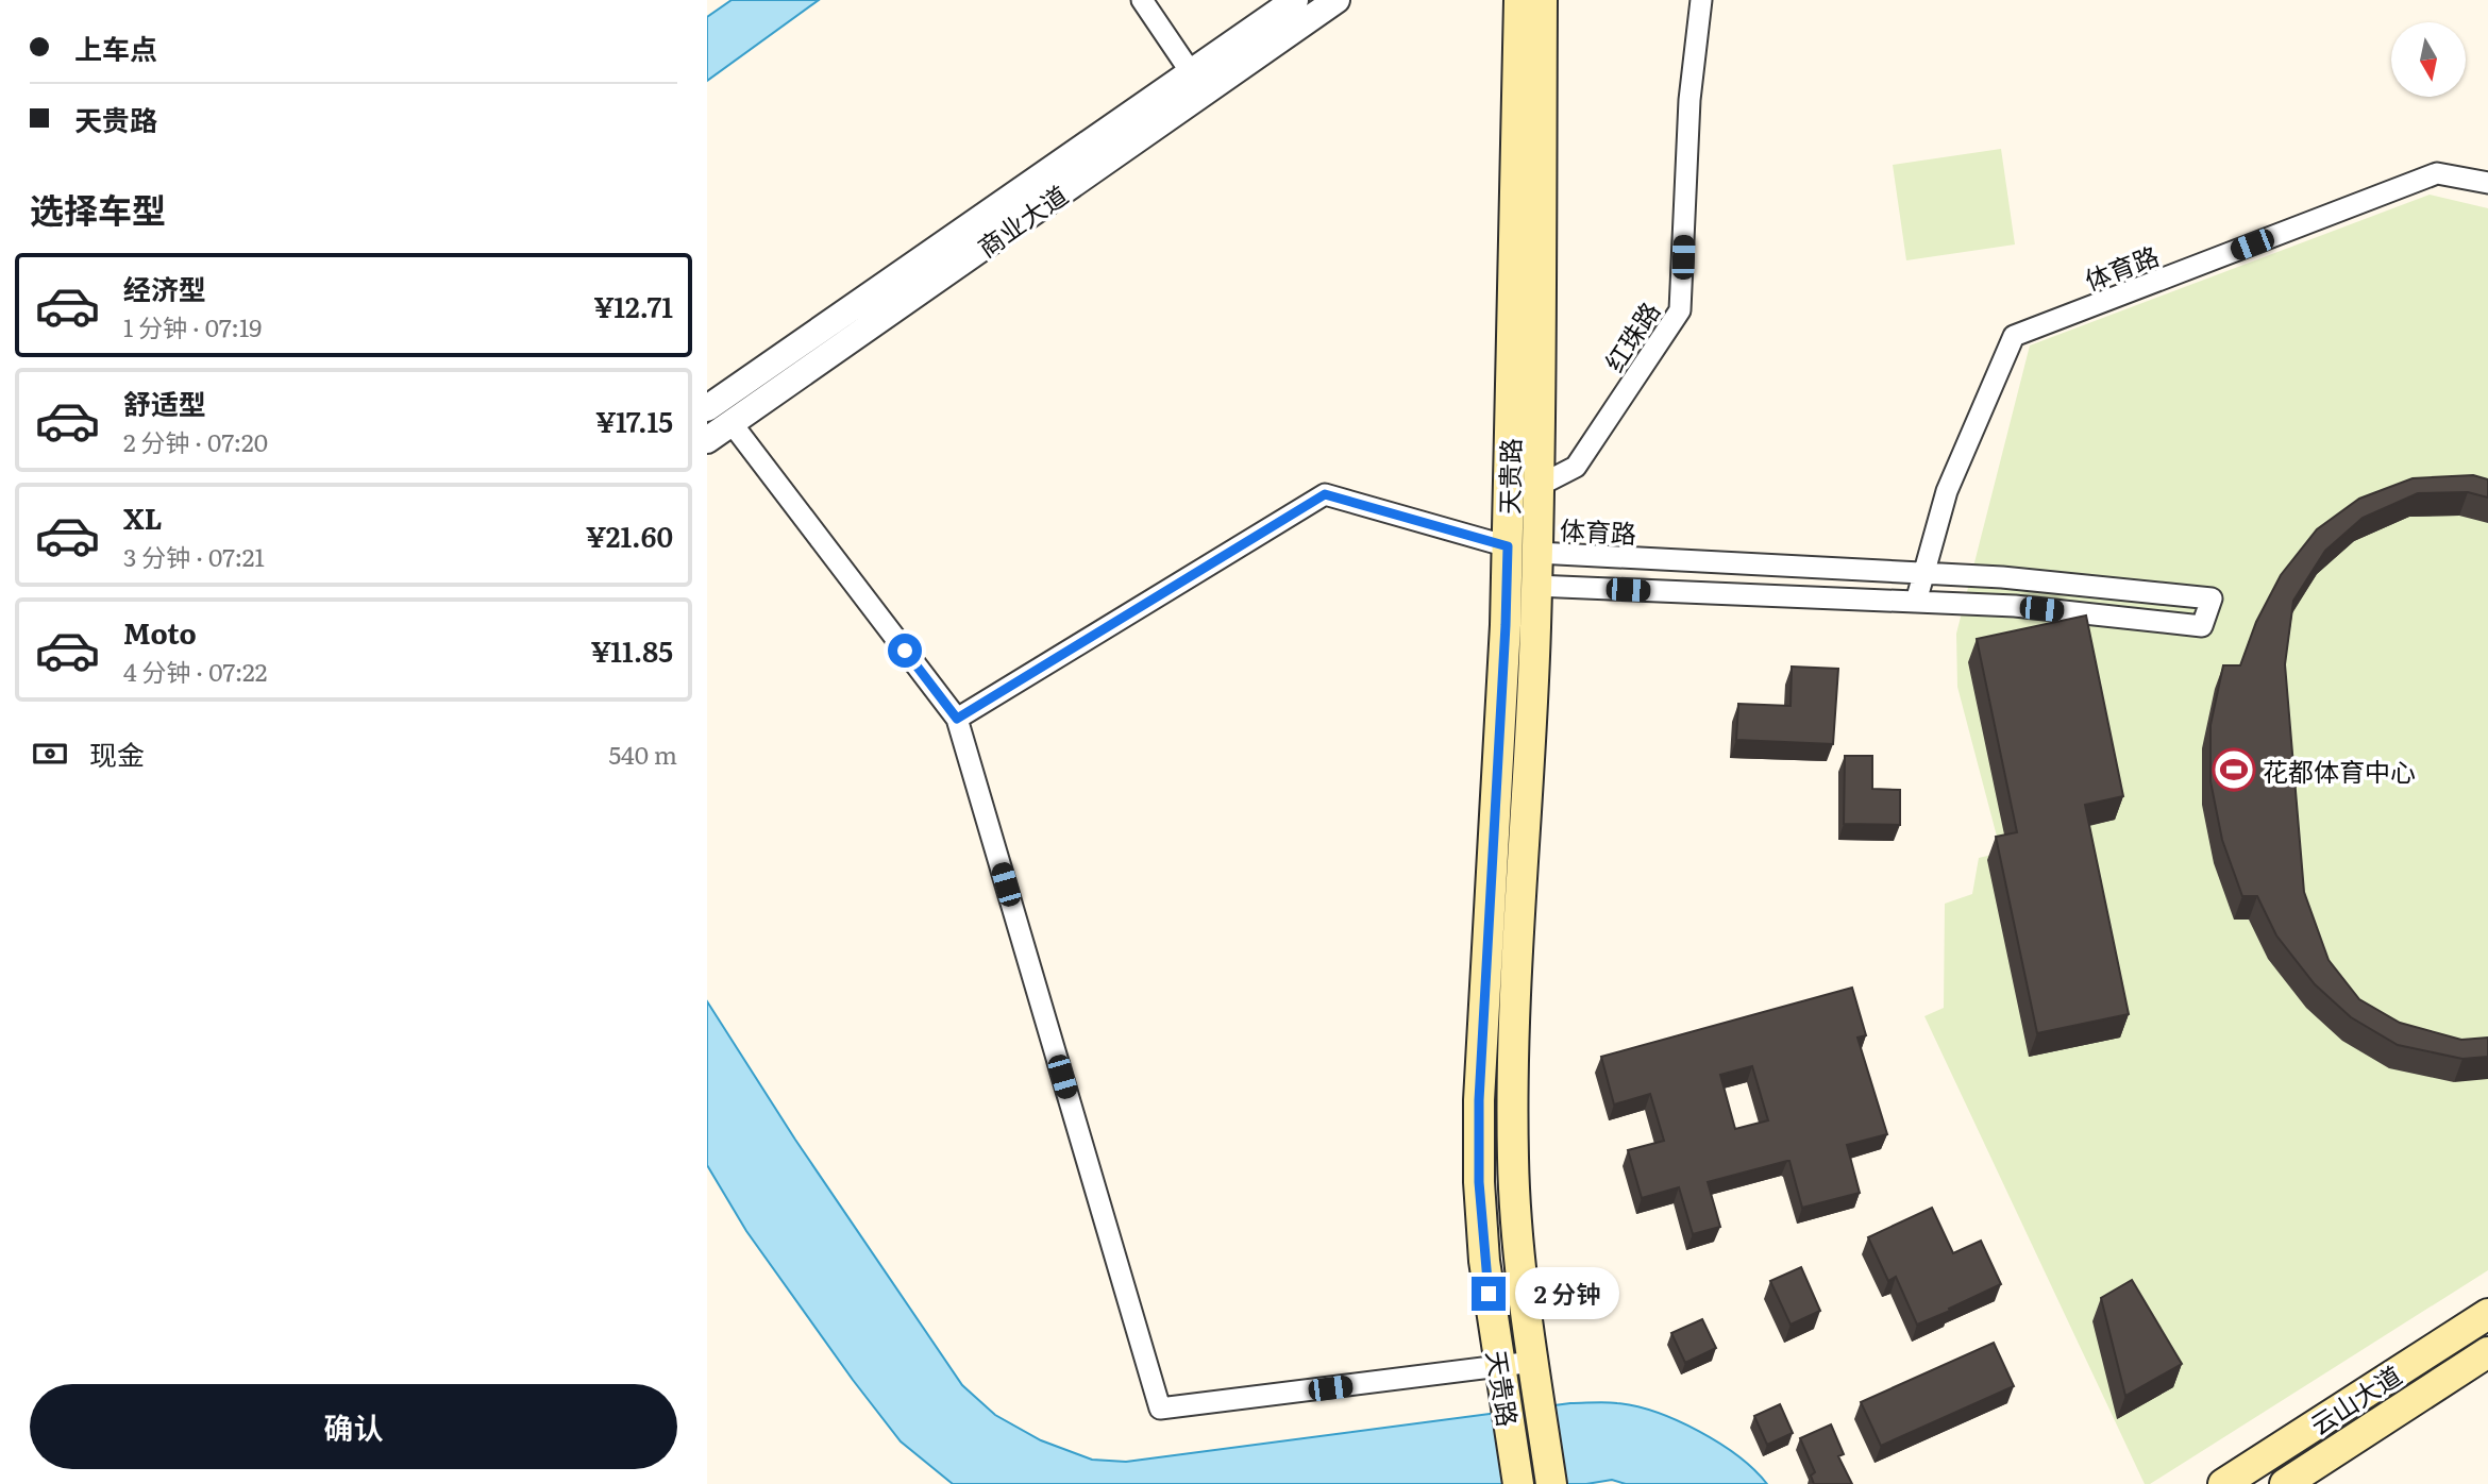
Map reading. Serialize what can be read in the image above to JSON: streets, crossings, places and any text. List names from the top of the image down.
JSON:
{
  "streets": {
    "main road": ["天贵路", "云山大道"],
    "street": ["商业大道", "体育路", "红珠路"]
  },
  "crossings": [
    ["体育路", "天贵路"],
    ["红珠路", "天贵路"]
  ],
  "places": {
    "sports": ["花都体育中心"]
  },
  "north": "bottom",
  "page": {
    "banner": ["上车点", "天贵路"],
    "heading": "选择车型",
    "list": [
      {
        "name": "经济型",
        "note": "1 分钟 · 07:19",
        "value": "¥12.71"
      },
      {
        "name": "舒适型",
        "note": "2 分钟 · 07:20",
        "value": "¥17.15"
      },
      {
        "name": "XL",
        "note": "3 分钟 · 07:21",
        "value": "¥21.60"
      },
      {
        "name": "Moto",
        "note": "4 分钟 · 07:22",
        "value": "¥11.85"
      }
    ],
    "pay": ["现金", "540 m"],
    "bubble": "2 分钟",
    "buttons": "确认"
  }
}
